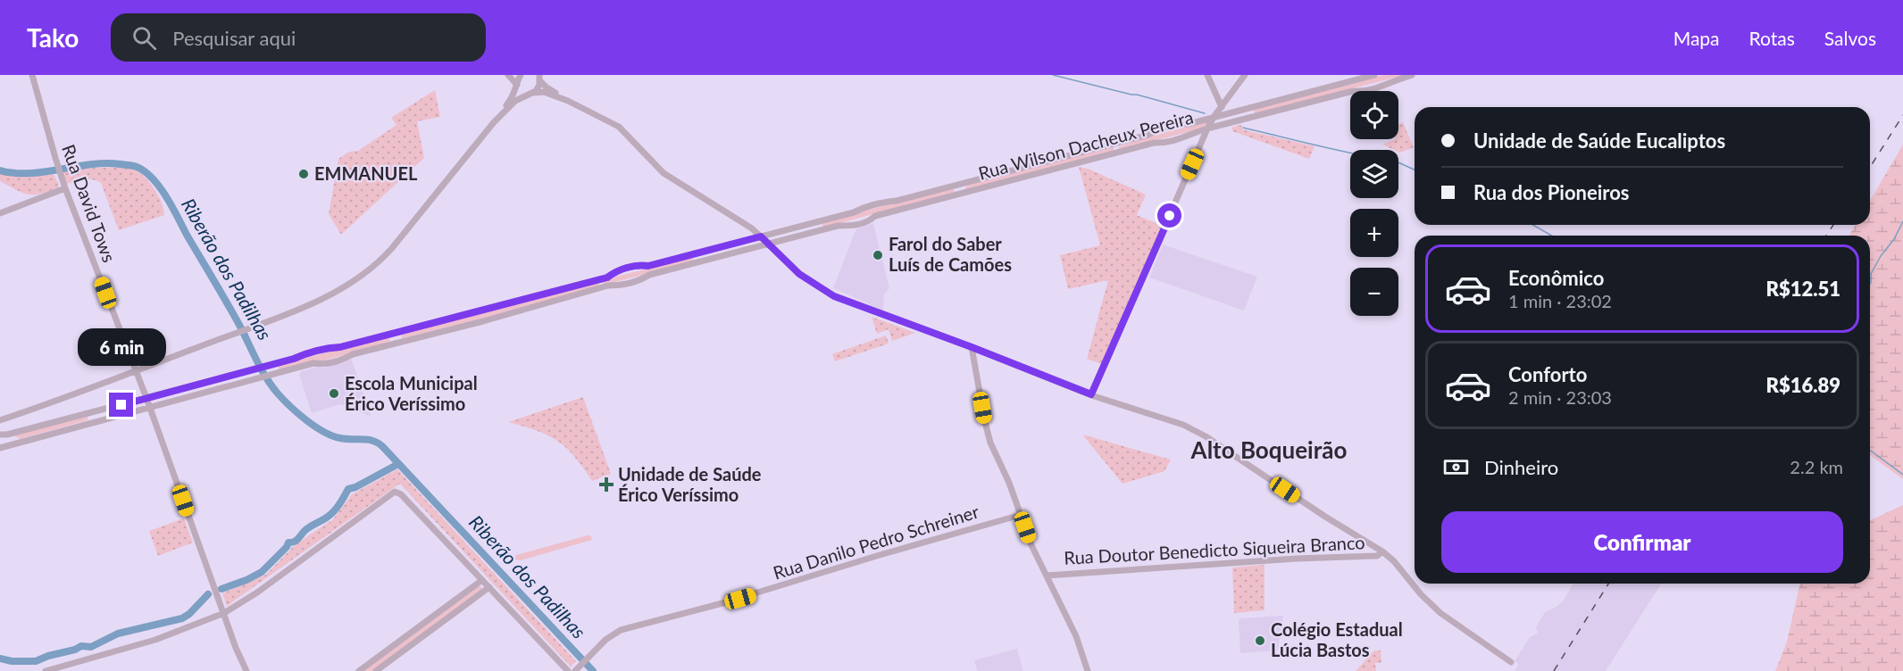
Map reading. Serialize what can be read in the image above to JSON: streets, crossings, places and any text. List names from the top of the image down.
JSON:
{
  "streets": {
    "main road": [
      "Rua Wilson Dacheux Pereira",
      "Rua David Tows",
      "Rua Danilo Pedro Schreiner",
      "Rua Doutor Benedicto Siqueira Branco"
    ]
  },
  "crossings": [
    ["Rua Wilson Dacheux Pereira", "Rua David Tows"]
  ],
  "districts": ["Alto Boqueirão"],
  "water": ["Riberão dos Padilhas"],
  "places": {
    "other": [
      "EMMANUEL",
      "Farol do Saber Luís de Camões",
      "Escola Municipal Érico Veríssimo",
      "Colégio Estadual Lúcia Bastos"
    ],
    "health": ["Unidade de Saúde Érico Veríssimo"]
  },
  "page": {
    "header": "Tako",
    "search": "Pesquisar aqui",
    "nav": ["Mapa", "Rotas", "Salvos"],
    "map_buttons": ["+", "−"],
    "banner": ["Unidade de Saúde Eucaliptos", "Rua dos Pioneiros"],
    "list": [
      {
        "name": "Econômico",
        "note": "1 min · 23:02",
        "value": "R$12.51"
      },
      {
        "name": "Conforto",
        "note": "2 min · 23:03",
        "value": "R$16.89"
      }
    ],
    "bubble": "6 min",
    "pay": ["Dinheiro", "2.2 km"],
    "buttons": "Confirmar"
  }
}
